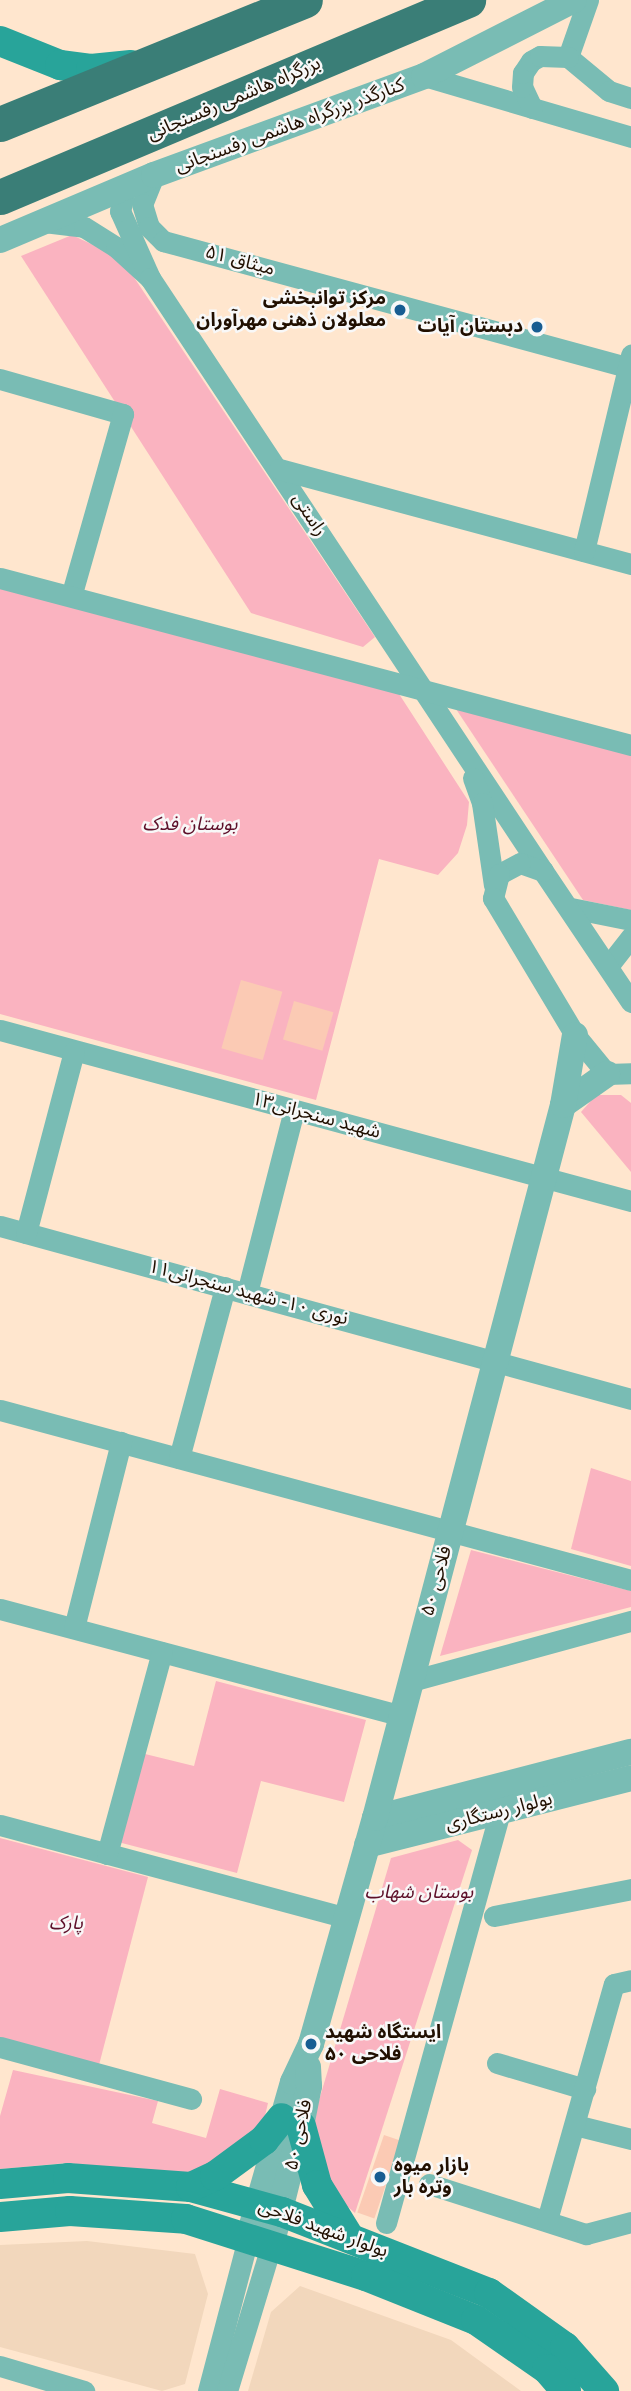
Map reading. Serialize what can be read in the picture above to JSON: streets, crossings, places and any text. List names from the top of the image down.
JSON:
{
  "streets": {
    "highway": ["بزرگراه هاشمی رفسنجانی"],
    "main road": ["بولوار شهید فلاحی"],
    "street": [
      "کنارگذر بزرگراه هاشمی رفسنجانی",
      "میثاق ۵۱",
      "راستی",
      "شهید سنجرانی۱۳",
      "نوری ۱۰- شهید سنجرانی۱۱",
      "فلاحی ۵۰",
      "بولوار رستگاری"
    ]
  },
  "crossings": [
    ["کنارگذر بزرگراه هاشمی رفسنجانی", "میثاق ۵۱"],
    ["راستی", "فلاحی ۵۰"],
    ["شهید سنجرانی۱۳", "فلاحی ۵۰"],
    ["نوری ۱۰- شهید سنجرانی۱۱", "فلاحی ۵۰"],
    ["فلاحی ۵۰", "بولوار رستگاری"],
    ["فلاحی ۵۰", "بولوار شهید فلاحی"]
  ],
  "parks": ["بوستان فدک", "بوستان شهاب", "پارک"],
  "places": [
    "مرکز توانبخشی معلولان ذهنی مهرآوران",
    "دبستان آیات",
    "ایستگاه شهید فلاحی ۵۰",
    "بازار میوه وتره بار"
  ]
}
